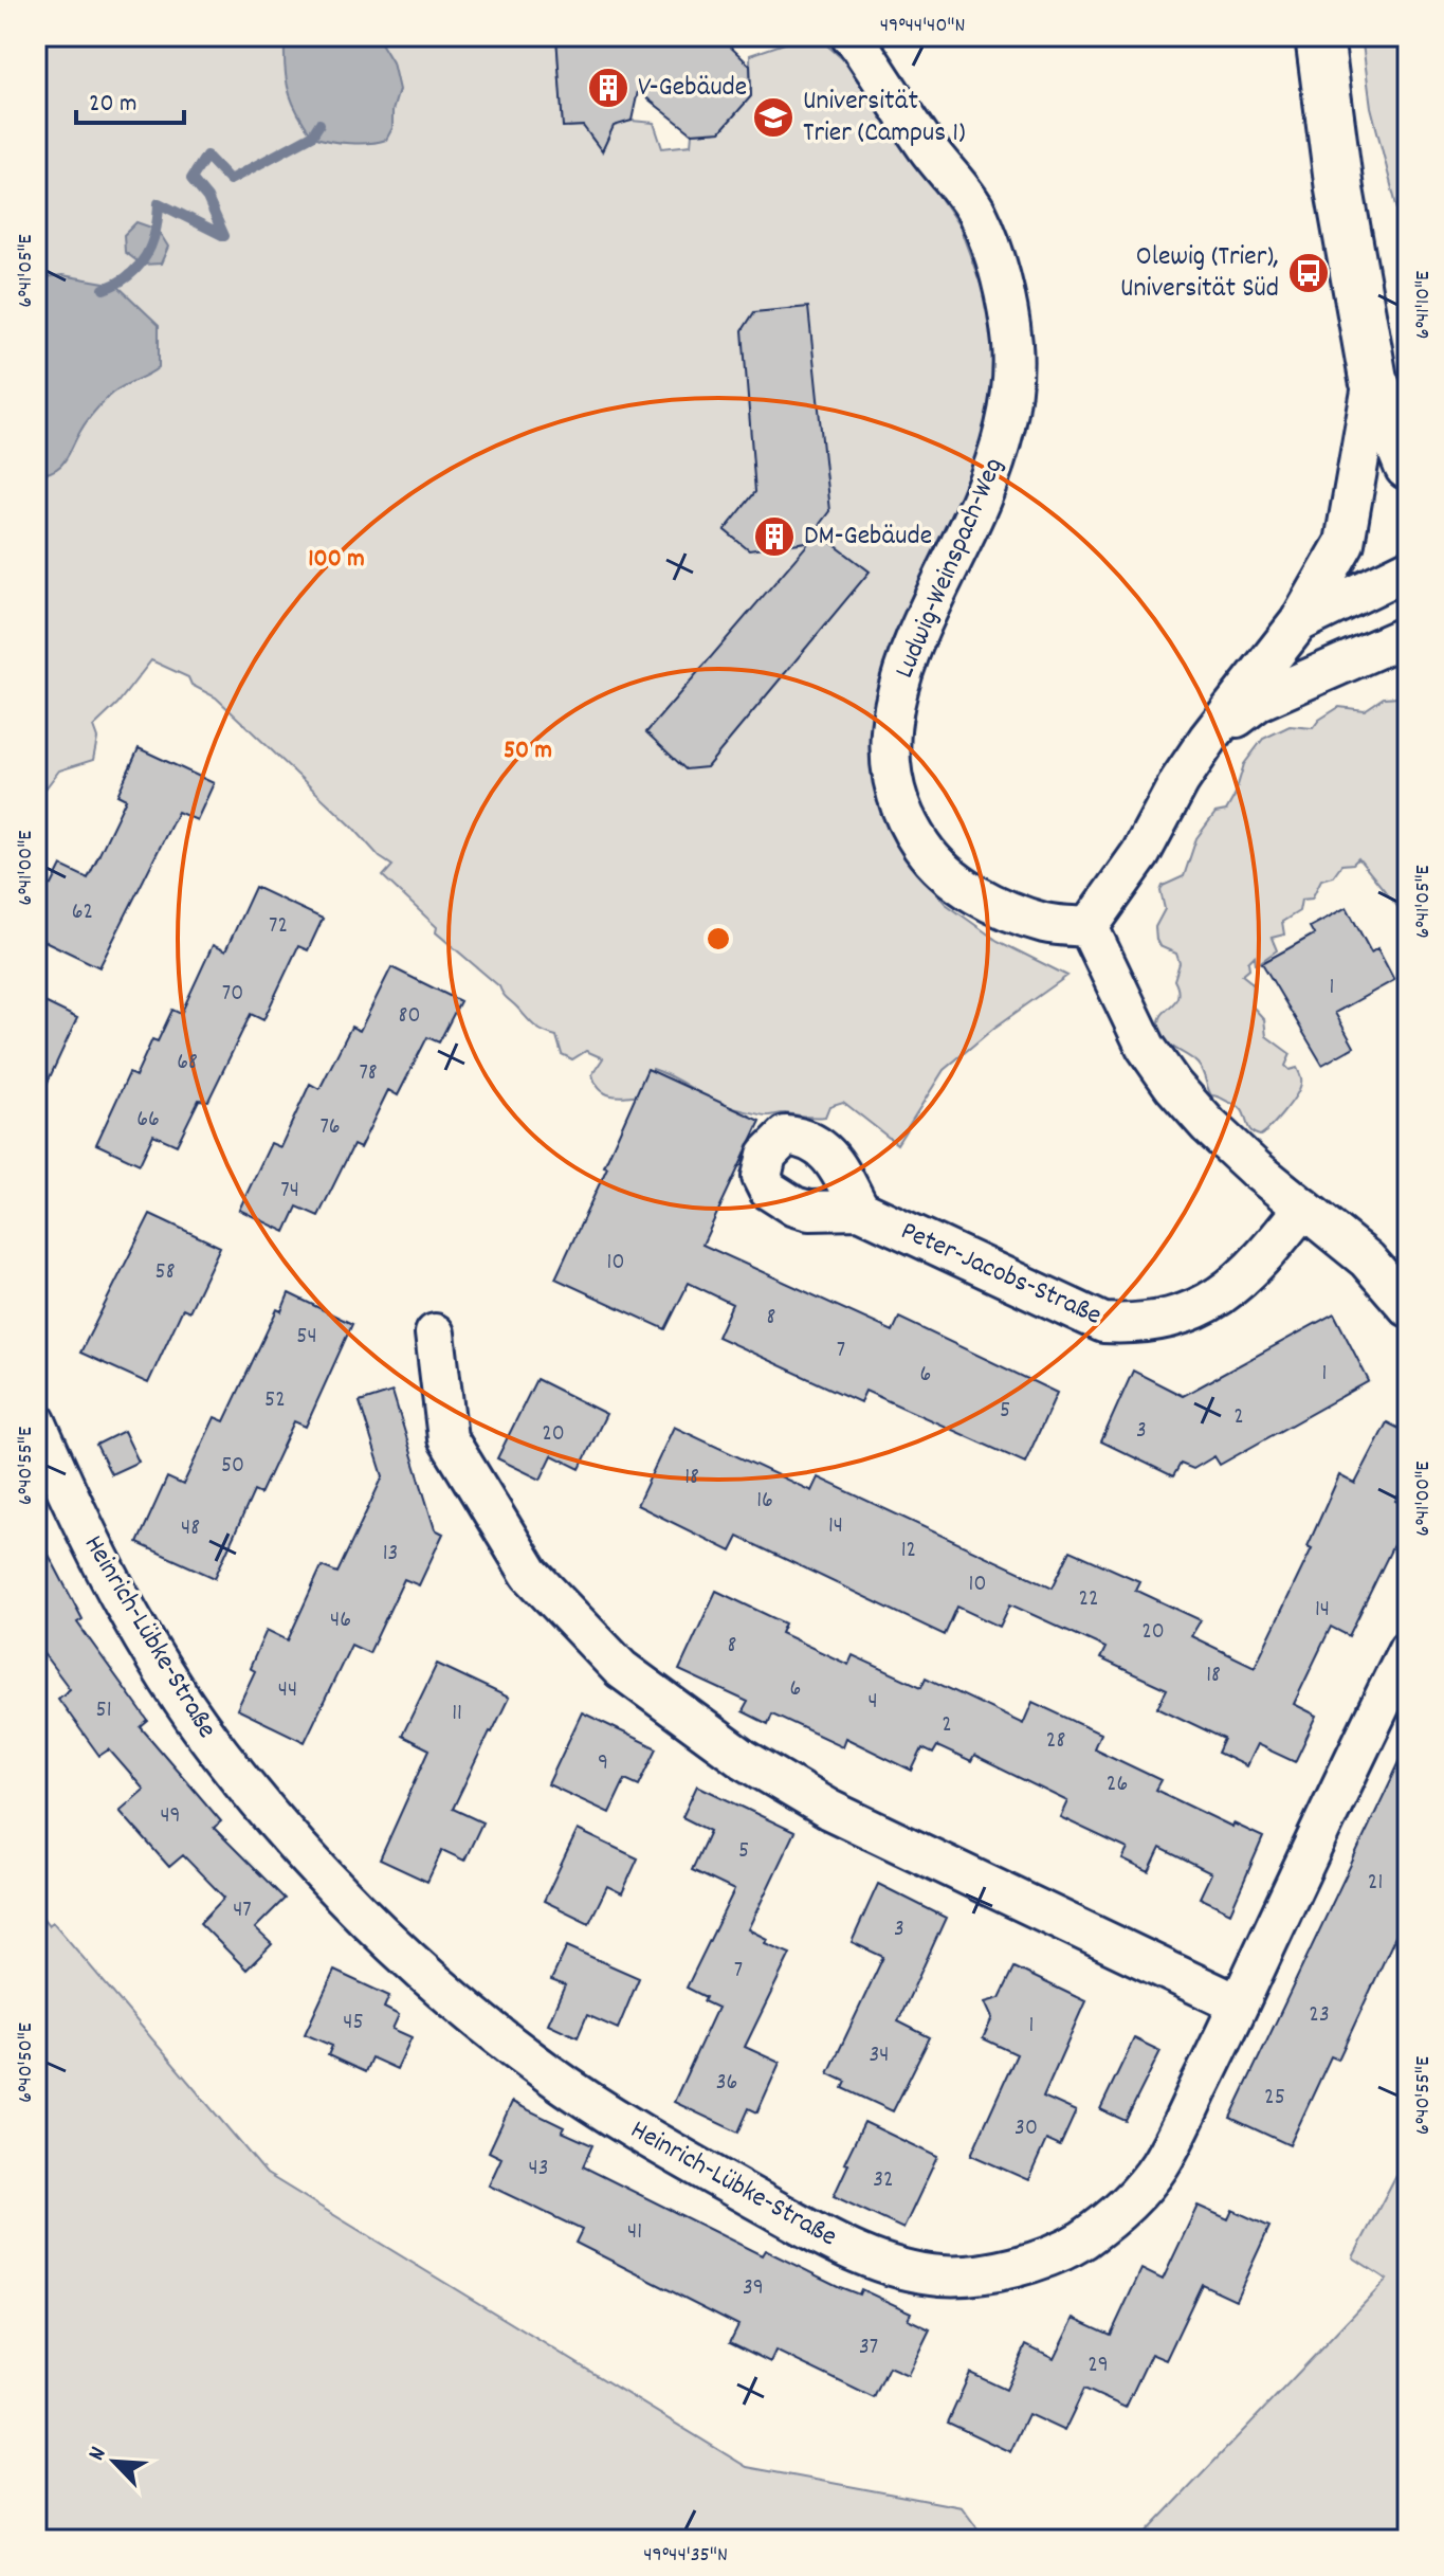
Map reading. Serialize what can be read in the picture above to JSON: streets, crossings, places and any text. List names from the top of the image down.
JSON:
{
  "streets": {
    "street": ["Ludwig-Weinspach-Weg", "Peter-Jacobs-Straße", "Heinrich-Lübke-Straße"]
  },
  "places": {
    "building": ["V-Gebäude", "DM-Gebäude"],
    "school or university": ["Universität Trier (Campus 1)"],
    "bus stop": ["Olewig (Trier), Universität Süd"]
  },
  "house_numbers": [
    "62",
    "72",
    "1",
    "70",
    "80",
    "68",
    "78",
    "66",
    "76",
    "74",
    "10",
    "58",
    "8",
    "54",
    "7",
    "1",
    "6",
    "52",
    "5",
    "2",
    "3",
    "20",
    "50",
    "18",
    "16",
    "14",
    "48",
    "12",
    "13",
    "10",
    "22",
    "14",
    "46",
    "20",
    "8",
    "18",
    "6",
    "44",
    "4",
    "51",
    "11",
    "2",
    "28",
    "9",
    "26",
    "49",
    "5",
    "21",
    "47",
    "3",
    "7",
    "23",
    "45",
    "1",
    "34",
    "36",
    "25",
    "30",
    "43",
    "32",
    "41",
    "39",
    "37",
    "29"
  ],
  "scale_bar": "20 m",
  "north": "top left",
  "coordinates": [
    "49°44'40\"N",
    "6°41'05\"E",
    "6°41'10\"E",
    "6°41'00\"E",
    "6°40'55\"E",
    "6°40'50\"E",
    "49°44'35\"N"
  ],
  "rings": ["100 m", "50 m"]
}
